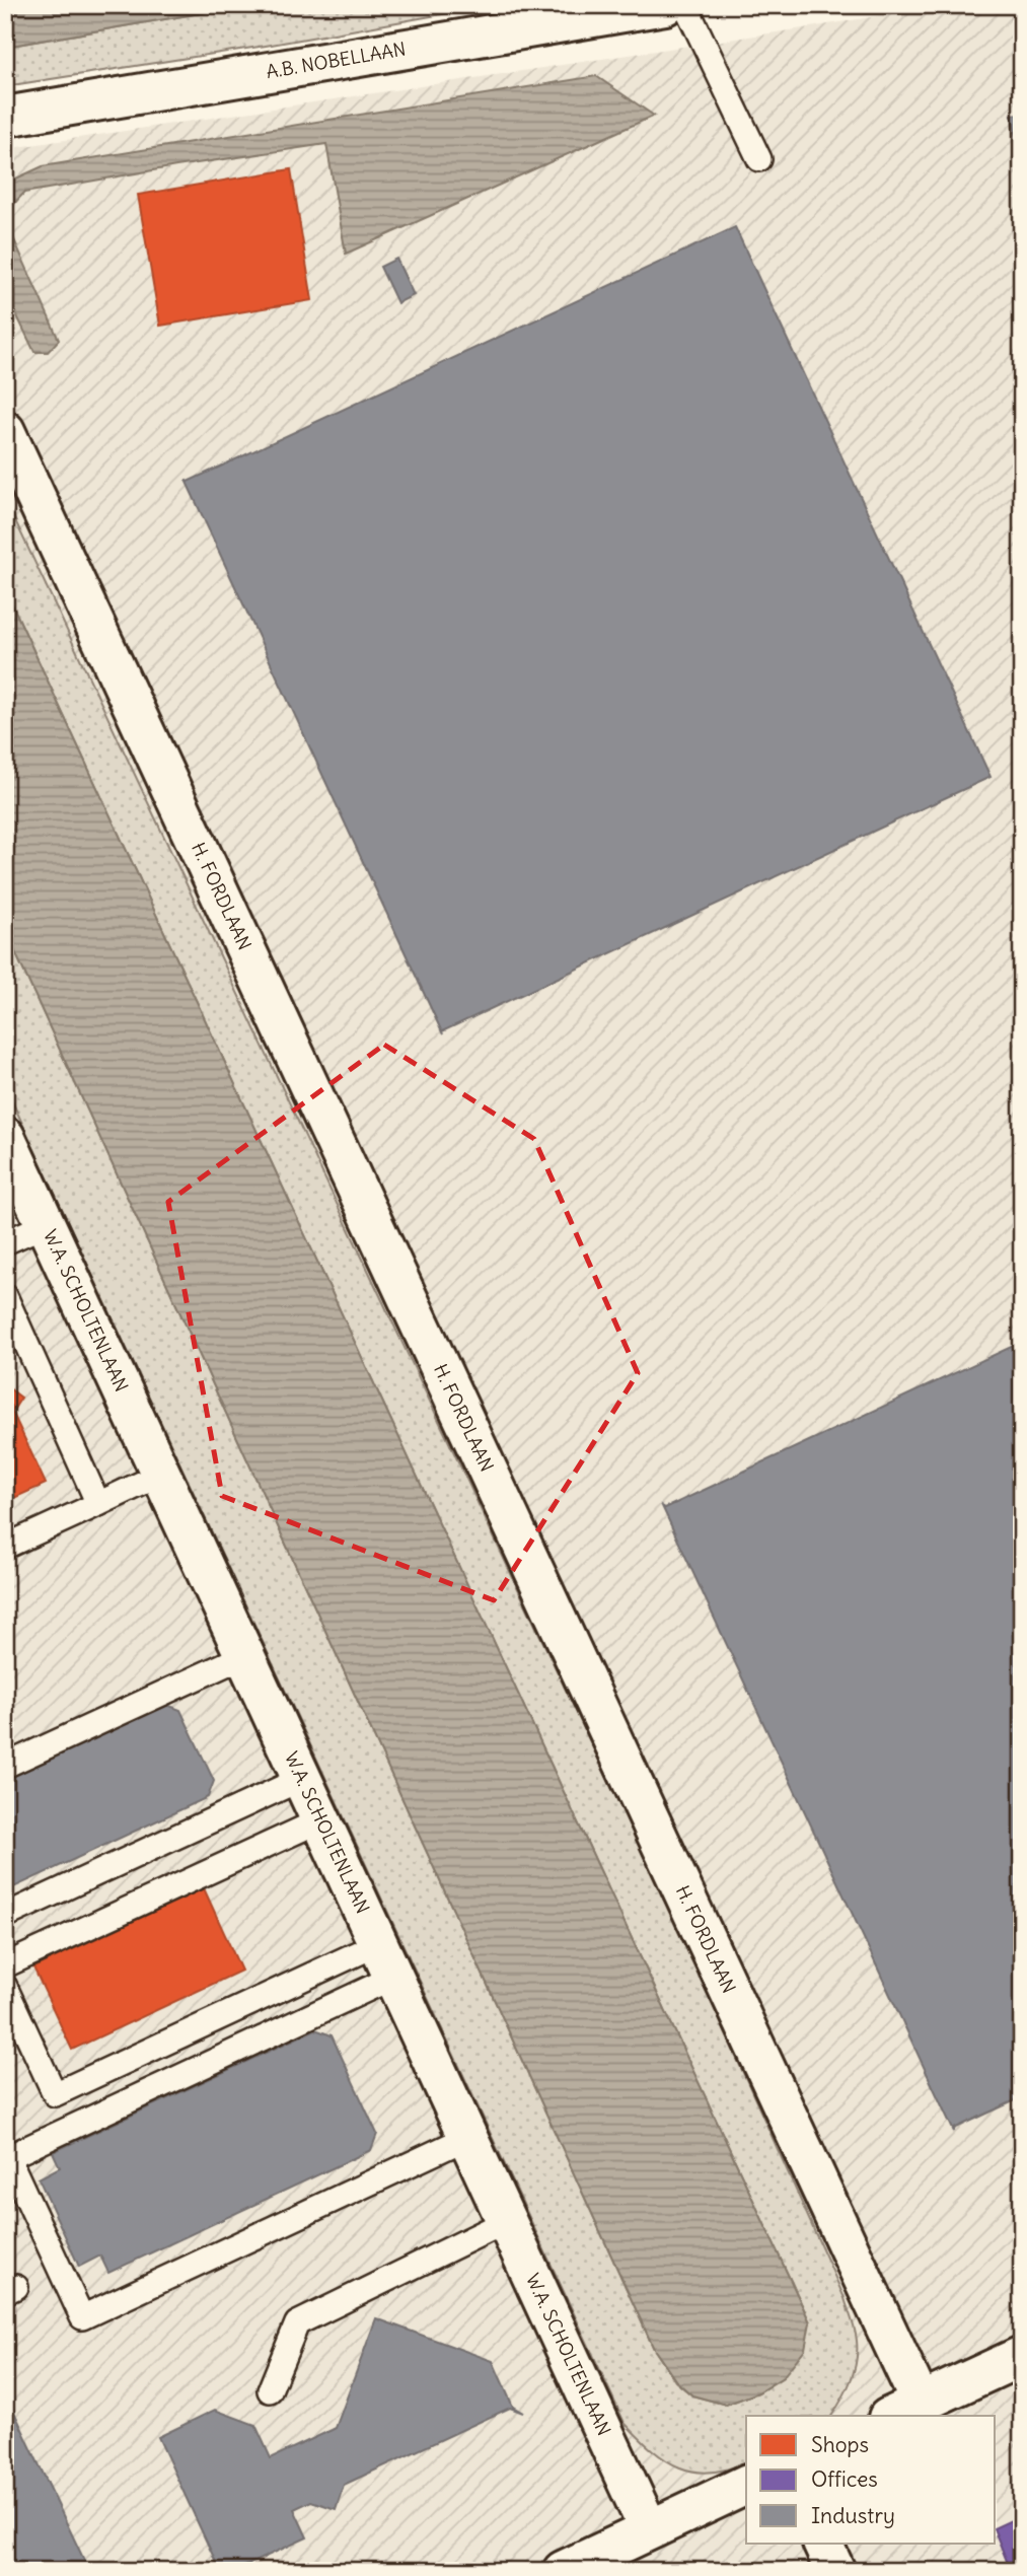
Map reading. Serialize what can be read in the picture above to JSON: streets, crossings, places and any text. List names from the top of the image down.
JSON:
{
  "streets": {
    "street": ["A.B. NOBELLAAN", "H. FORDLAAN", "W.A. SCHOLTENLAAN"]
  },
  "legend": ["Shops", "Offices", "Industry"]
}
